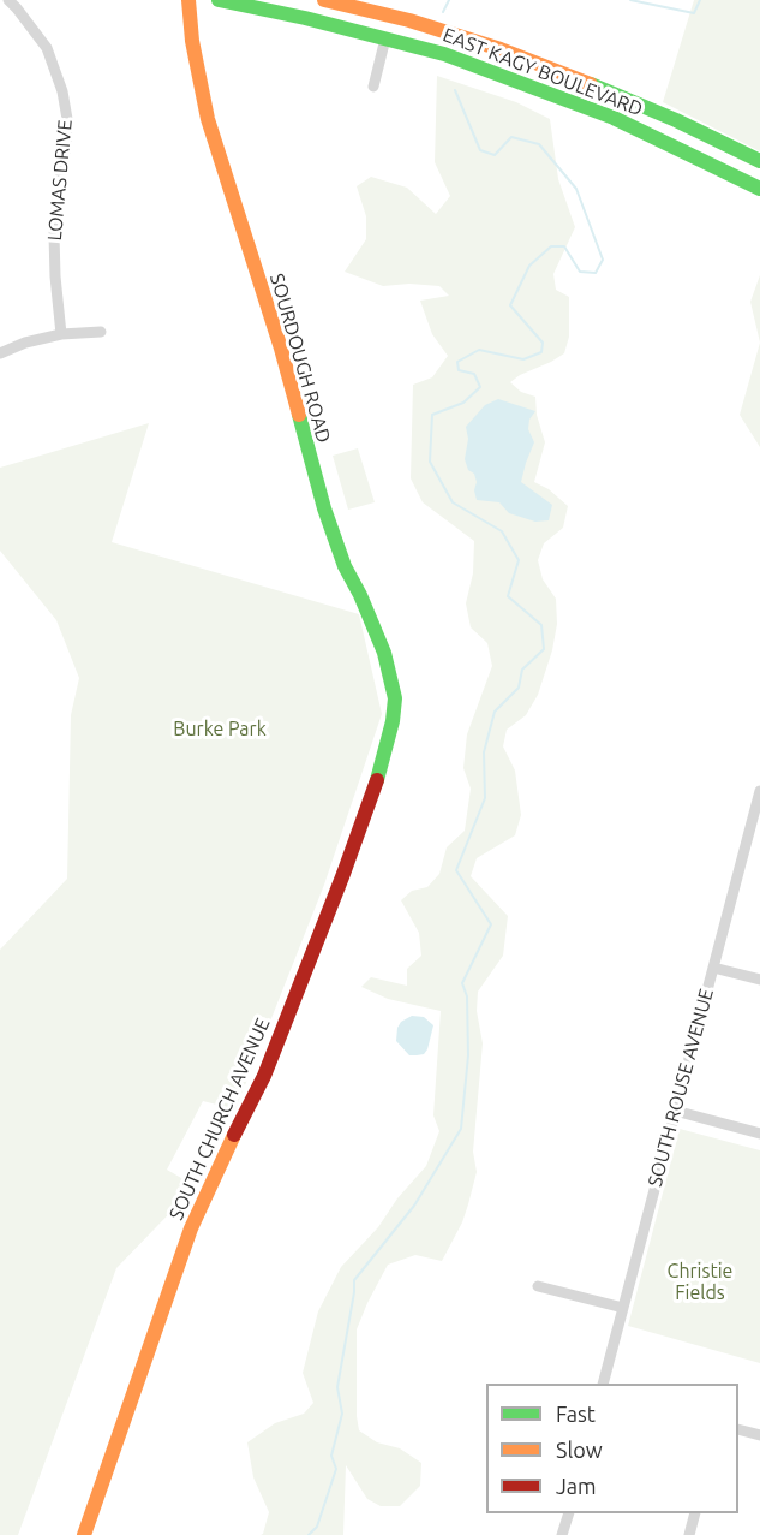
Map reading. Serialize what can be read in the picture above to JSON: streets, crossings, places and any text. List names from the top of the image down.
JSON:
{
  "streets": {
    "street": [
      "EAST KAGY BOULEVARD",
      "LOMAS DRIVE",
      "SOURDOUGH ROAD",
      "SOUTH ROUSE AVENUE",
      "SOUTH CHURCH AVENUE"
    ]
  },
  "crossings": [
    ["SOURDOUGH ROAD", "SOUTH CHURCH AVENUE"]
  ],
  "parks": ["Burke Park", "Christie Fields"],
  "legend": ["Fast", "Slow", "Jam"]
}
